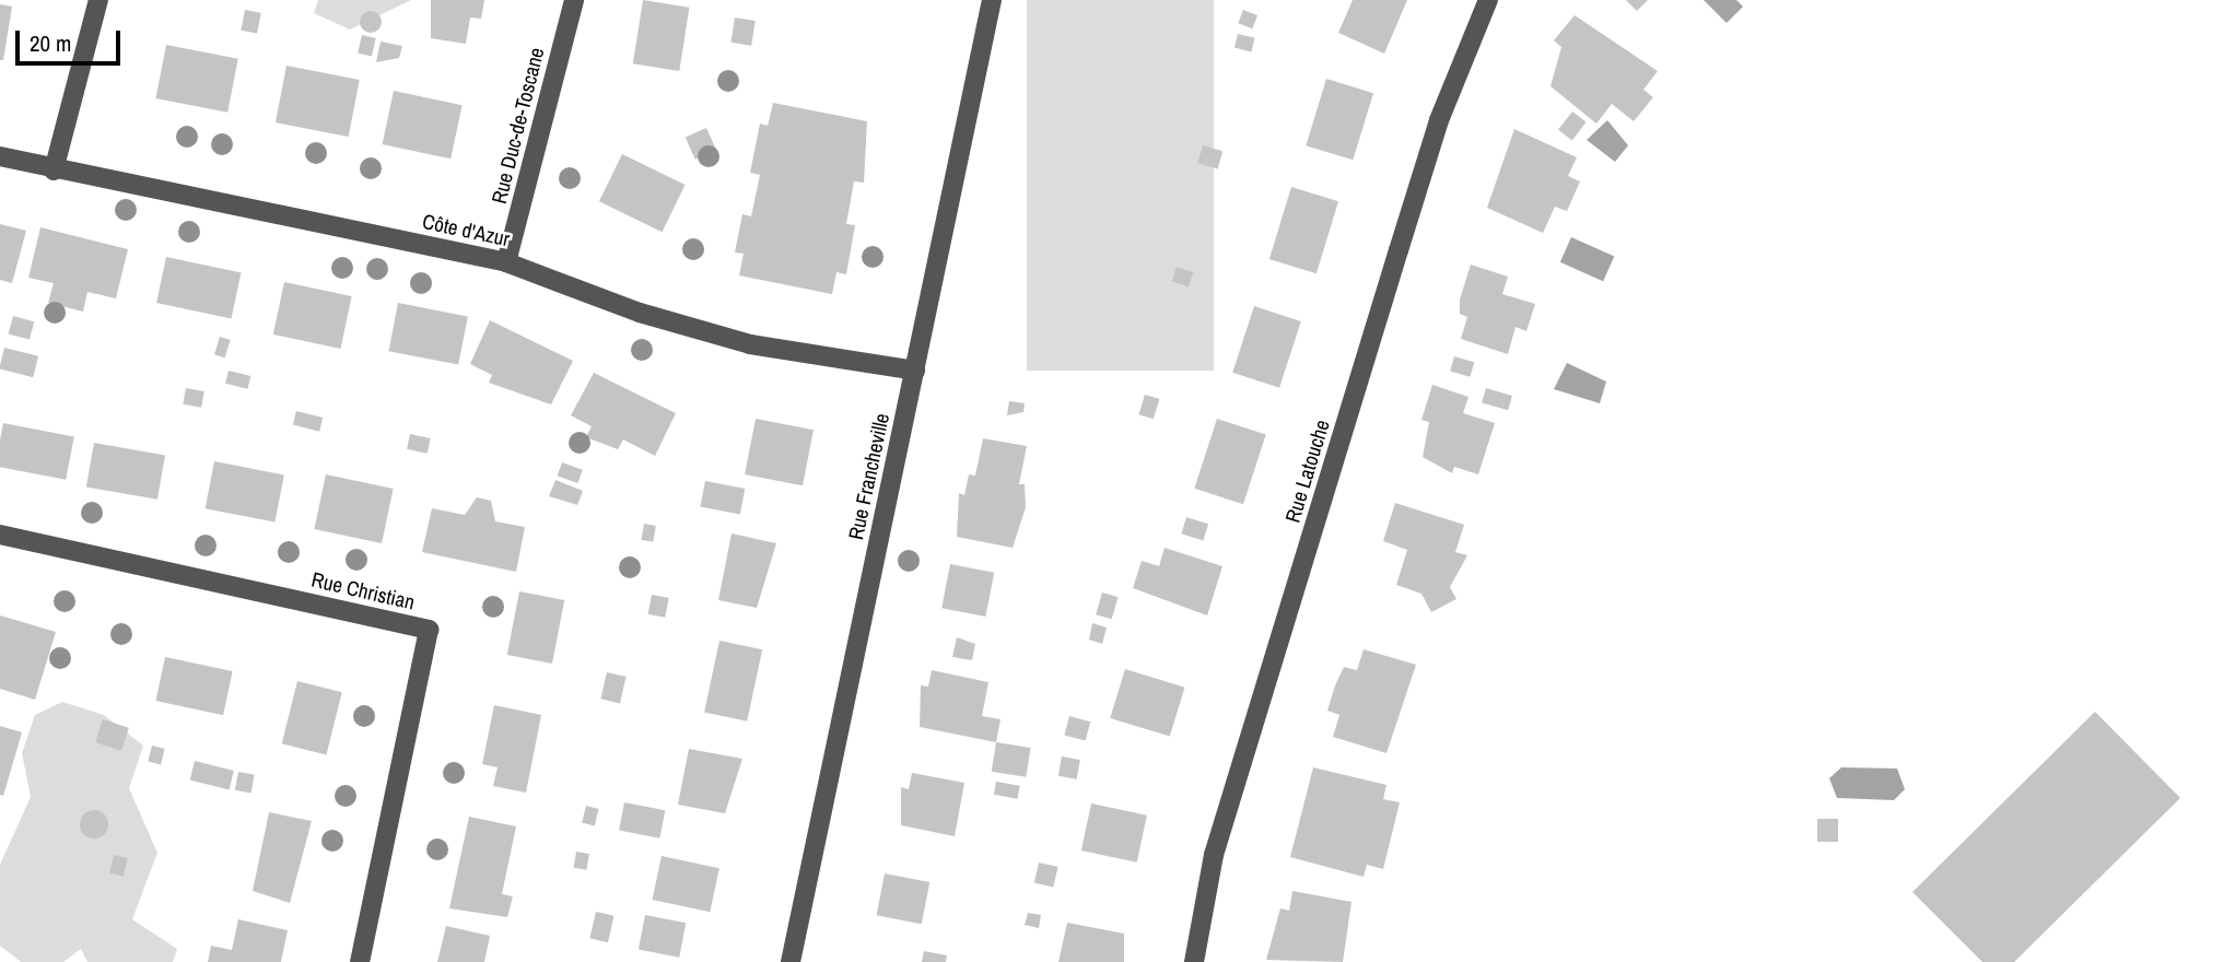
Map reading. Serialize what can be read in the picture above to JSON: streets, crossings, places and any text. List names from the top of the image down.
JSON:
{
  "streets": {
    "street": [
      "Rue Duc-de-Toscane",
      "Côte d'Azur",
      "Rue Latouche",
      "Rue Francheville",
      "Rue Christian"
    ]
  },
  "crossings": [
    ["Rue Duc-de-Toscane", "Côte d'Azur"],
    ["Côte d'Azur", "Rue Francheville"]
  ],
  "scale_bar": "20 m"
}
